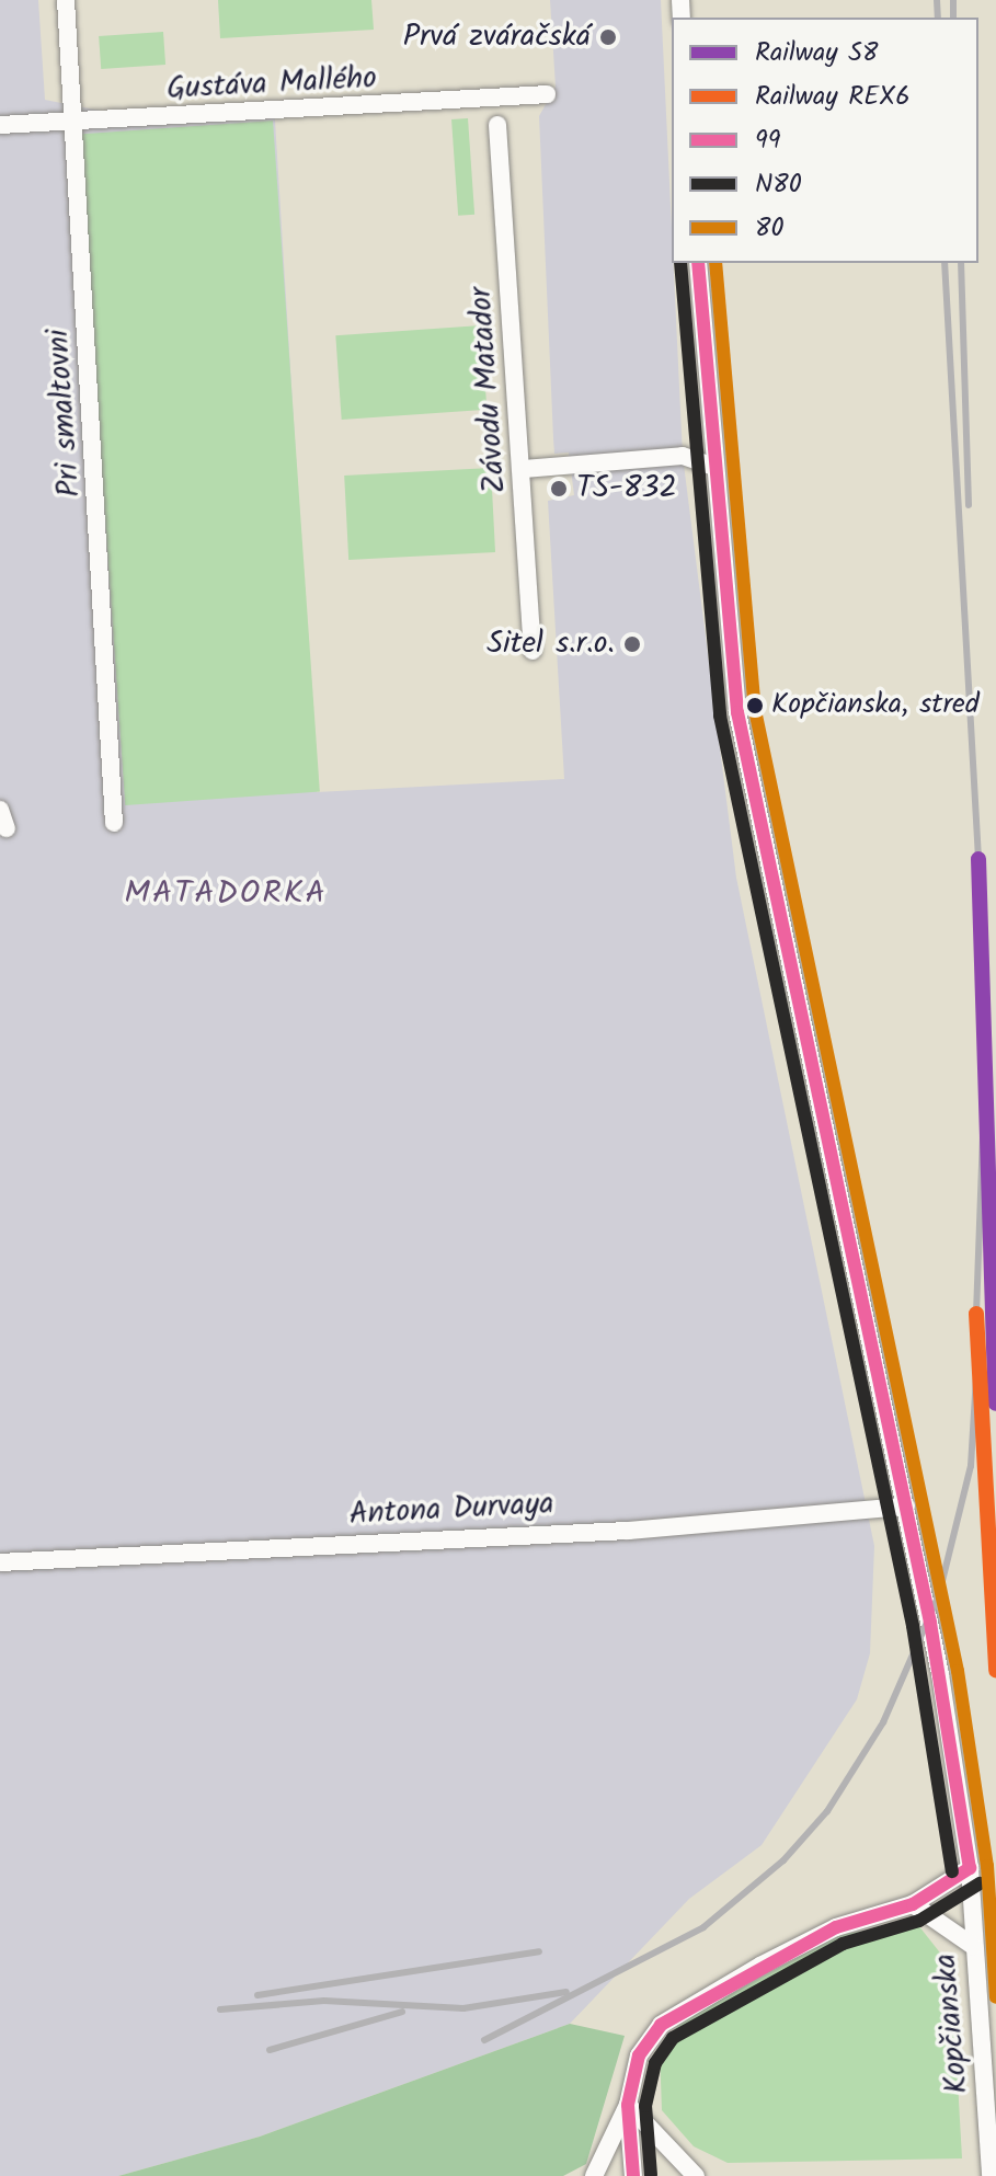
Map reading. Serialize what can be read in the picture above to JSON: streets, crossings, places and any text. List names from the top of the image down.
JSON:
{
  "streets": {
    "street": [
      "Gustáva Mallého",
      "Závodu Matador",
      "Pri smaltovni",
      "Antona Durvaya",
      "Kopčianska"
    ]
  },
  "crossings": [
    ["Gustáva Mallého", "Pri smaltovni"],
    ["Antona Durvaya", "Kopčianska"]
  ],
  "districts": ["MATADORKA"],
  "places": [
    "Prvá zváračská",
    "TS-832",
    "Sitel s.r.o.",
    "Kopčianska, stred"
  ],
  "lines": [
    "transit line 99",
    "transit line N80",
    "transit line 80",
    "rail line S8",
    "rail line REX6"
  ],
  "legend": [
    "Railway S8",
    "Railway REX6",
    "99",
    "N80",
    "80"
  ]
}
